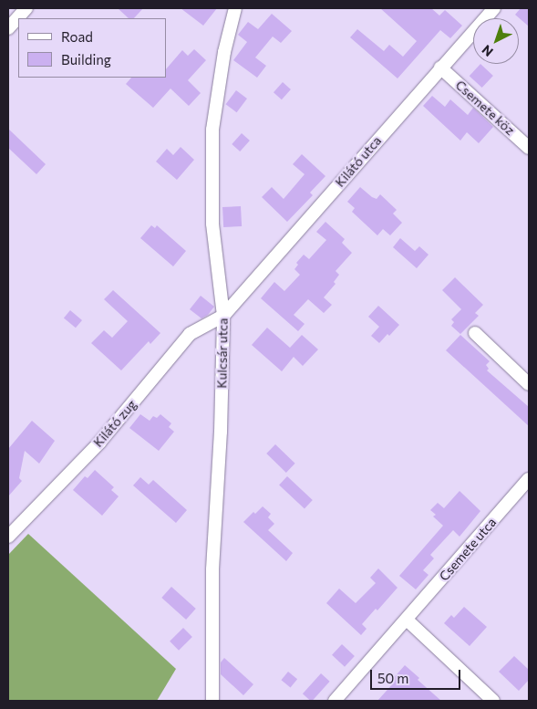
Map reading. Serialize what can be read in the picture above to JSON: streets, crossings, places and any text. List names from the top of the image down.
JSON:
{
  "streets": {
    "street": [
      "Csemete köz",
      "Kilátó utca",
      "Kulcsár utca",
      "Kilátó zug",
      "Csemete utca"
    ]
  },
  "crossings": [
    ["Csemete köz", "Kilátó utca"],
    ["Kilátó utca", "Kulcsár utca"],
    ["Kilátó utca", "Kilátó zug"],
    ["Kulcsár utca", "Kilátó zug"]
  ],
  "legend": ["Road", "Building"],
  "scale_bar": "50 m",
  "north": "bottom left"
}
